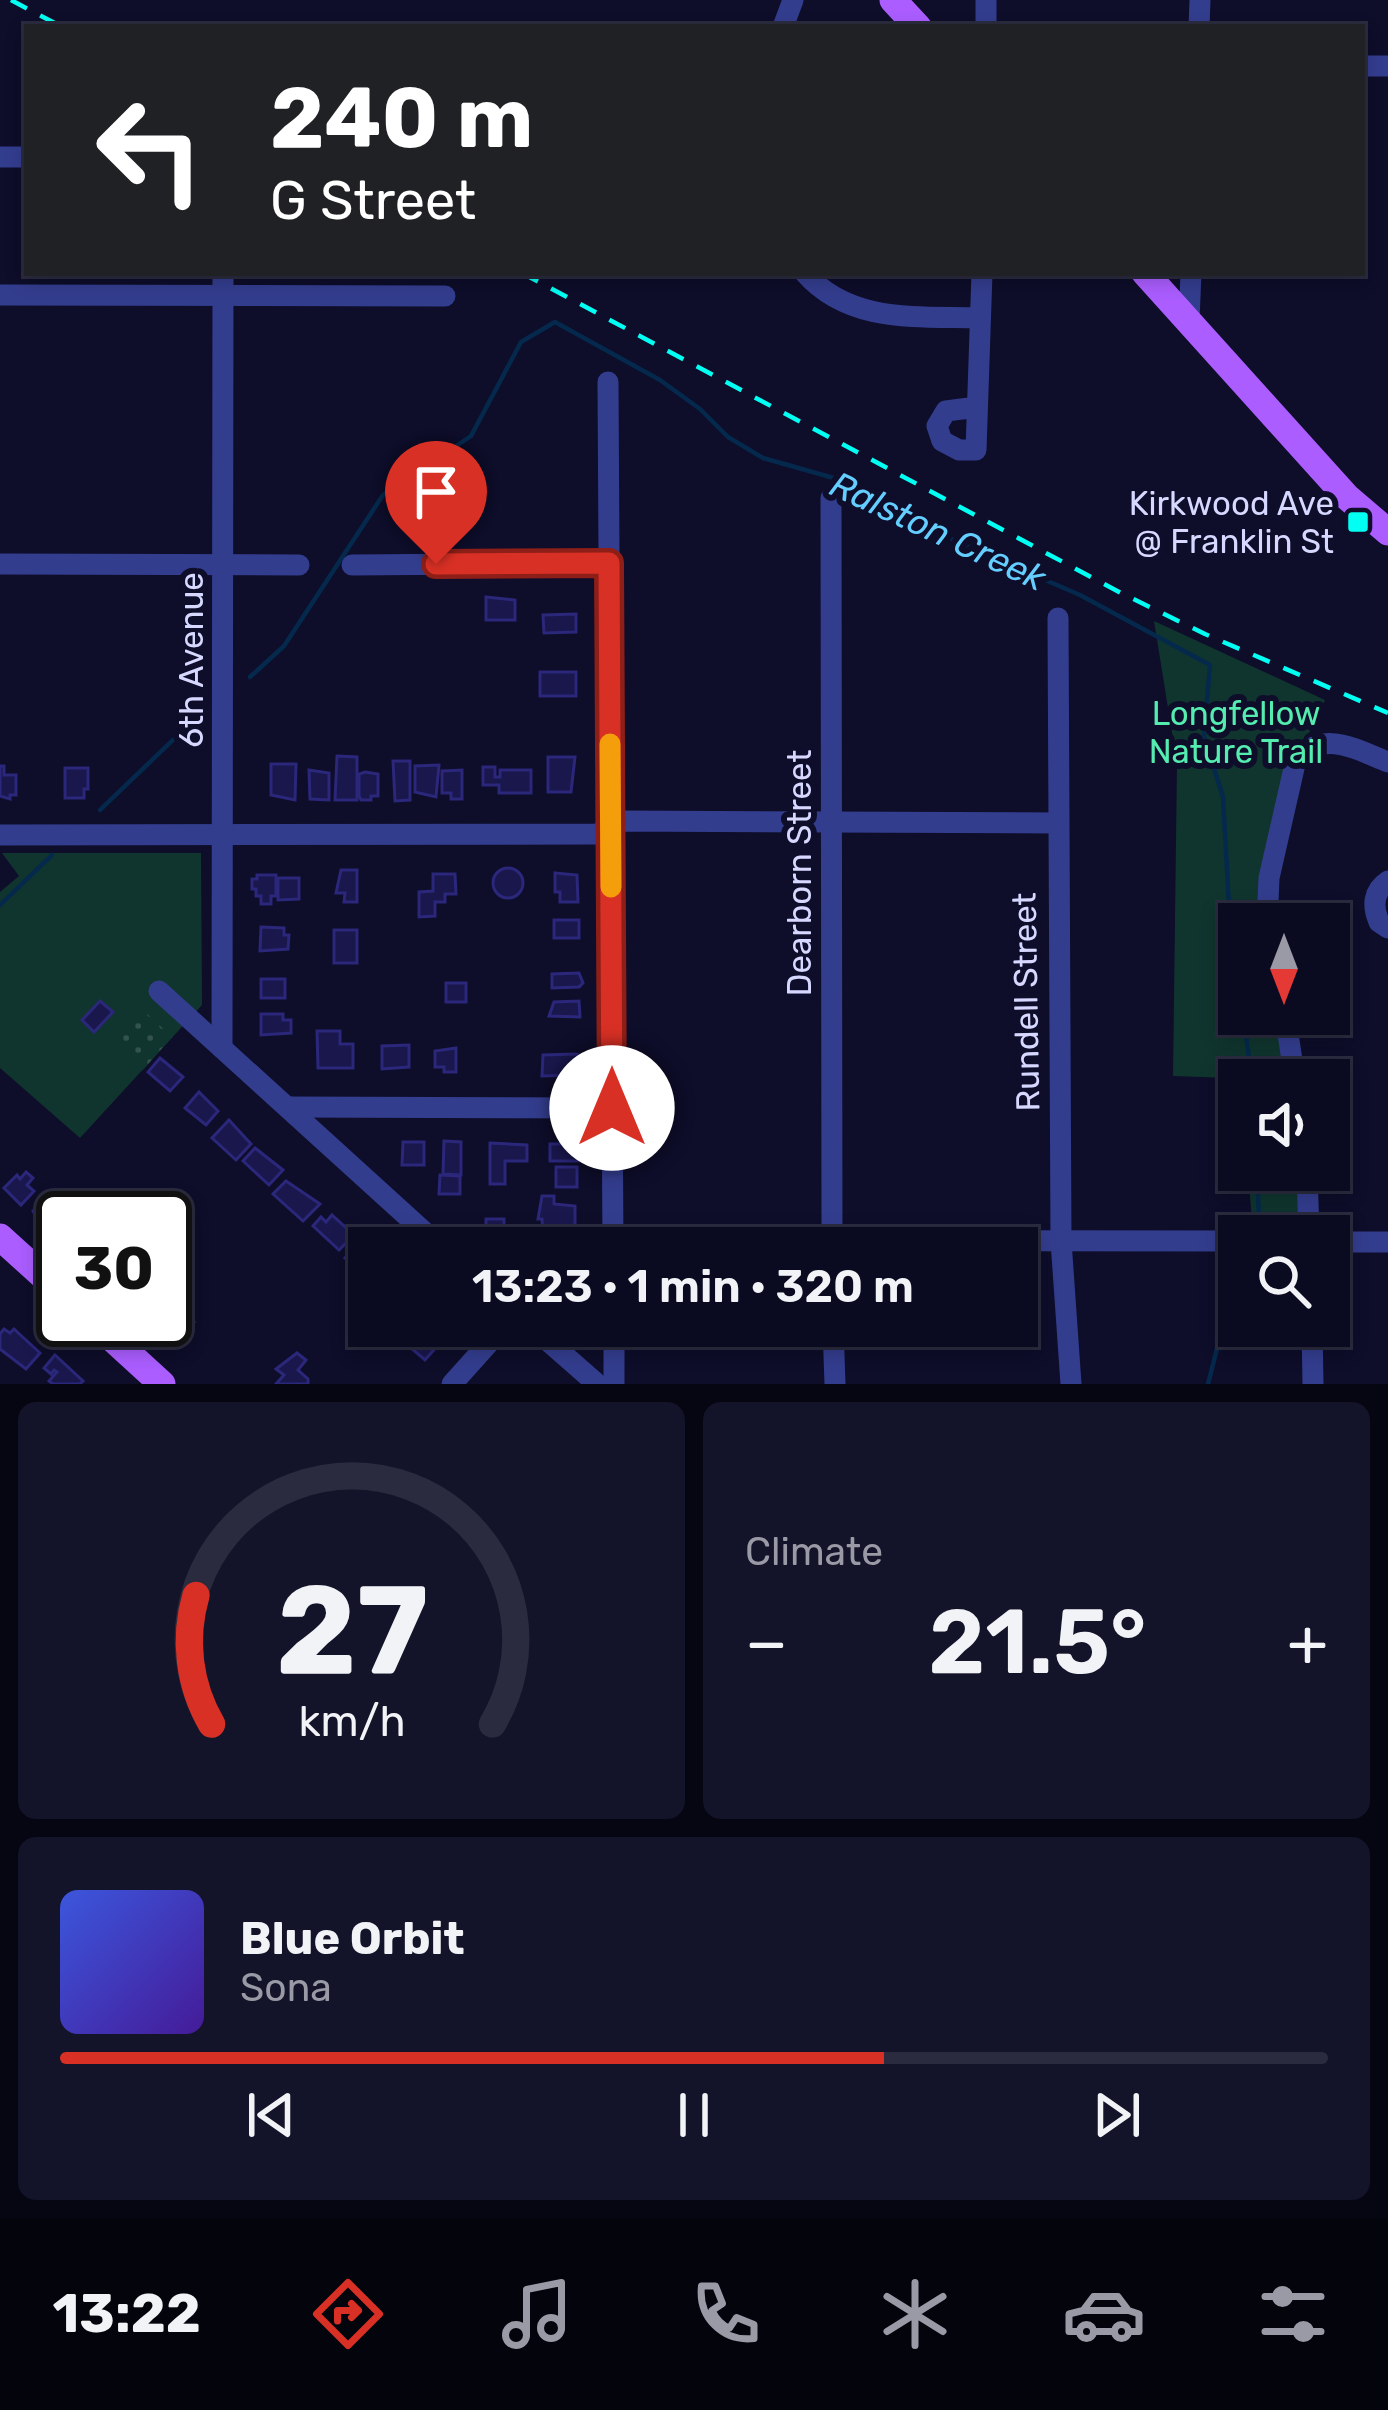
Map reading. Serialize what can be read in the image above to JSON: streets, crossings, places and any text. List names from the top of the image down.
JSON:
{
  "streets": {
    "street": ["6th Avenue", "Dearborn Street", "Rundell Street"]
  },
  "water": ["Ralston Creek"],
  "parks": ["Longfellow Nature Trail"],
  "places": {
    "transit": ["Kirkwood Ave @ Franklin St"]
  },
  "north": "bottom",
  "page": {
    "turn": ["240 m", "G Street"],
    "limit": "30",
    "trip": "13:23 · 1 min · 320 m",
    "tile": "Climate",
    "heat": ["−", "21.5°", "+"],
    "song": ["Blue Orbit", "Sona"],
    "tabs": "13:22",
    "gauge": ["27", "km/h"]
  }
}
